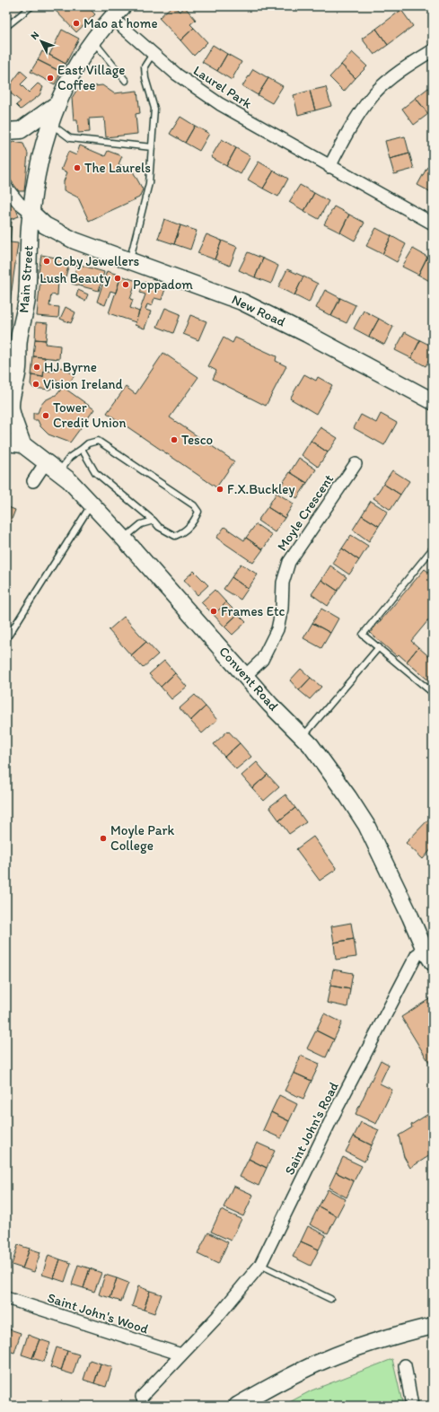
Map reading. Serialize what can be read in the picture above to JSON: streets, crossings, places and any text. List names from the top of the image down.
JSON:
{
  "streets": {
    "street": [
      "Laurel Park",
      "Main Street",
      "New Road",
      "Moyle Crescent",
      "Convent Road",
      "Saint John's Road",
      "Saint John's Wood"
    ]
  },
  "crossings": [
    ["Main Street", "New Road"],
    ["Main Street", "Convent Road"],
    ["Moyle Crescent", "Convent Road"],
    ["Convent Road", "Saint John's Road"],
    ["Saint John's Road", "Saint John's Wood"]
  ],
  "places": [
    "Mao at home",
    "East Village Coffee",
    "The Laurels",
    "Coby Jewellers",
    "Lush Beauty",
    "Poppadom",
    "HJ Byrne",
    "Vision Ireland",
    "Tower Credit Union",
    "Tesco",
    "F.X.Buckley",
    "Frames Etc",
    "Moyle Park College"
  ],
  "north": "top left"
}
